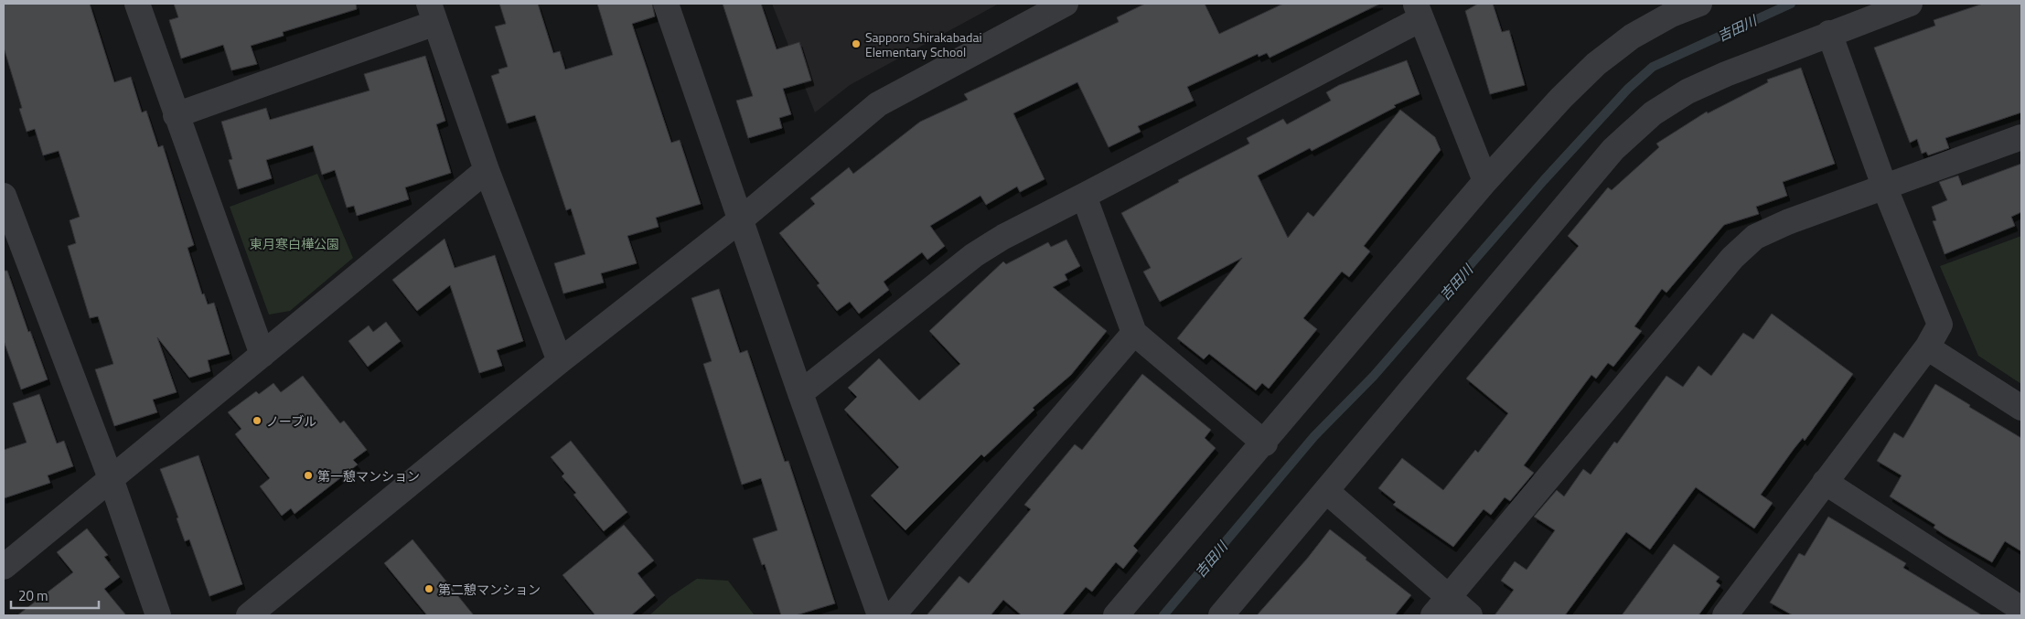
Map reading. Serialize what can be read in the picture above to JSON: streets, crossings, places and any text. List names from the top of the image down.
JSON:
{
  "water": ["吉田川"],
  "parks": ["東月寒白樺公園"],
  "places": [
    "Sapporo Shirakabadai Elementary School",
    "ノーブル",
    "第一憩マンション",
    "第二憩マンション"
  ],
  "scale_bar": "20 m"
}
